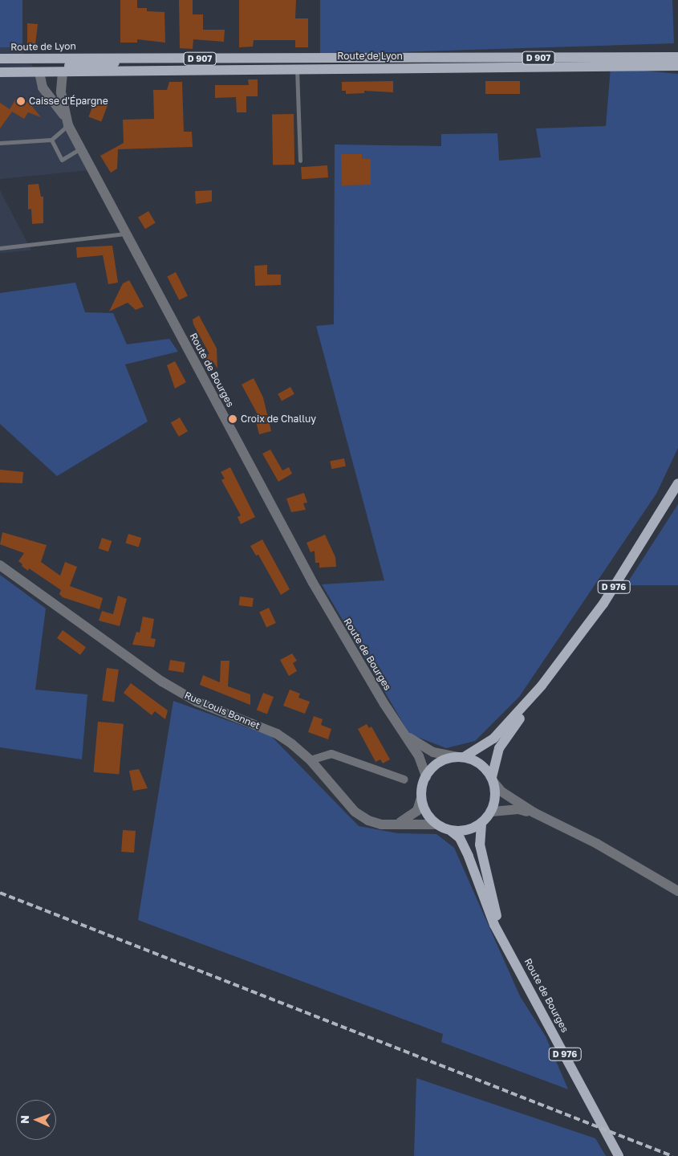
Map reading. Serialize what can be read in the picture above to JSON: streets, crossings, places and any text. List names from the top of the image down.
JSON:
{
  "streets": {
    "main road": [
      "Route de Lyon",
      "D 907",
      "Route de Bourges",
      "D 976"
    ],
    "street": ["Rue Louis Bonnet"]
  },
  "crossings": [
    ["Route de Lyon", "Route de Bourges"],
    ["Route de Bourges", "D 976"],
    ["Route de Bourges", "Rue Louis Bonnet"],
    ["D 976", "Rue Louis Bonnet"]
  ],
  "places": ["Caisse d'Épargne", "Croix de Challuy"],
  "north": "left"
}
